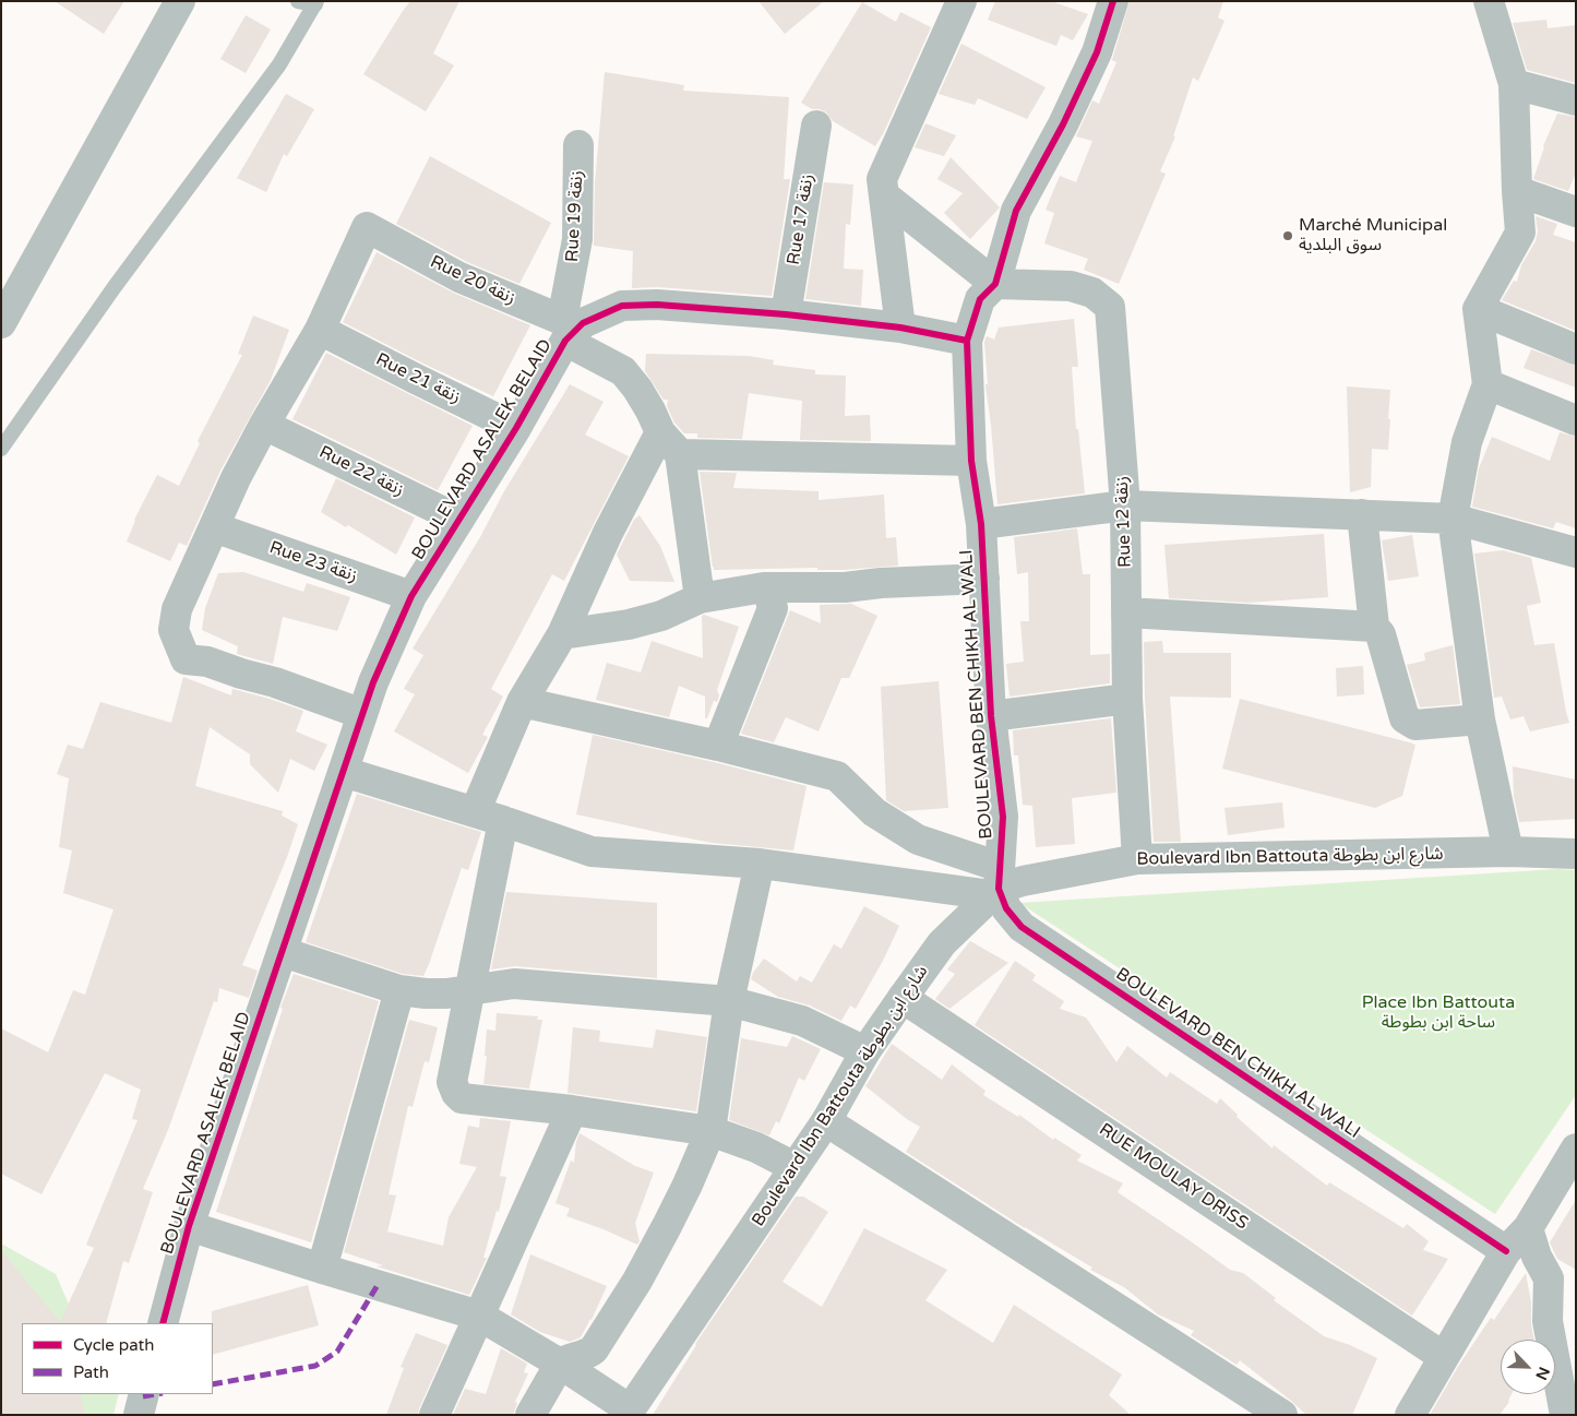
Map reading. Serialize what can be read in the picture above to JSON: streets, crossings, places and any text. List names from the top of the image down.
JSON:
{
  "streets": {
    "street": [
      "Rue 19 زنقة",
      "Rue 17 زنقة",
      "Rue 20 زنقة",
      "Rue 21 زنقة",
      "BOULEVARD ASALEK BELAID",
      "Rue 22 زنقة",
      "Rue 12 زنقة",
      "Rue 23 زنقة",
      "BOULEVARD BEN CHIKH AL WALI",
      "Boulevard Ibn Battouta شارع ابن بطوطة",
      "RUE MOULAY DRISS"
    ]
  },
  "crossings": [
    ["Rue 19 زنقة", "Rue 20 زنقة"],
    ["Rue 19 زنقة", "BOULEVARD ASALEK BELAID"],
    ["Rue 20 زنقة", "Rue 21 زنقة"],
    ["Rue 20 زنقة", "BOULEVARD ASALEK BELAID"],
    ["Rue 21 زنقة", "BOULEVARD ASALEK BELAID"],
    ["BOULEVARD ASALEK BELAID", "Rue 22 زنقة"],
    ["BOULEVARD ASALEK BELAID", "Rue 23 زنقة"],
    ["Rue 12 زنقة", "BOULEVARD BEN CHIKH AL WALI"],
    ["Rue 12 زنقة", "Boulevard Ibn Battouta شارع ابن بطوطة"],
    ["BOULEVARD BEN CHIKH AL WALI", "Boulevard Ibn Battouta شارع ابن بطوطة"],
    ["Boulevard Ibn Battouta شارع ابن بطوطة", "RUE MOULAY DRISS"]
  ],
  "parks": ["Place Ibn Battouta ساحة ابن بطوطة"],
  "places": ["Marché Municipal سوق البلدية"],
  "legend": ["Cycle path", "Path"],
  "north": "bottom right"
}
